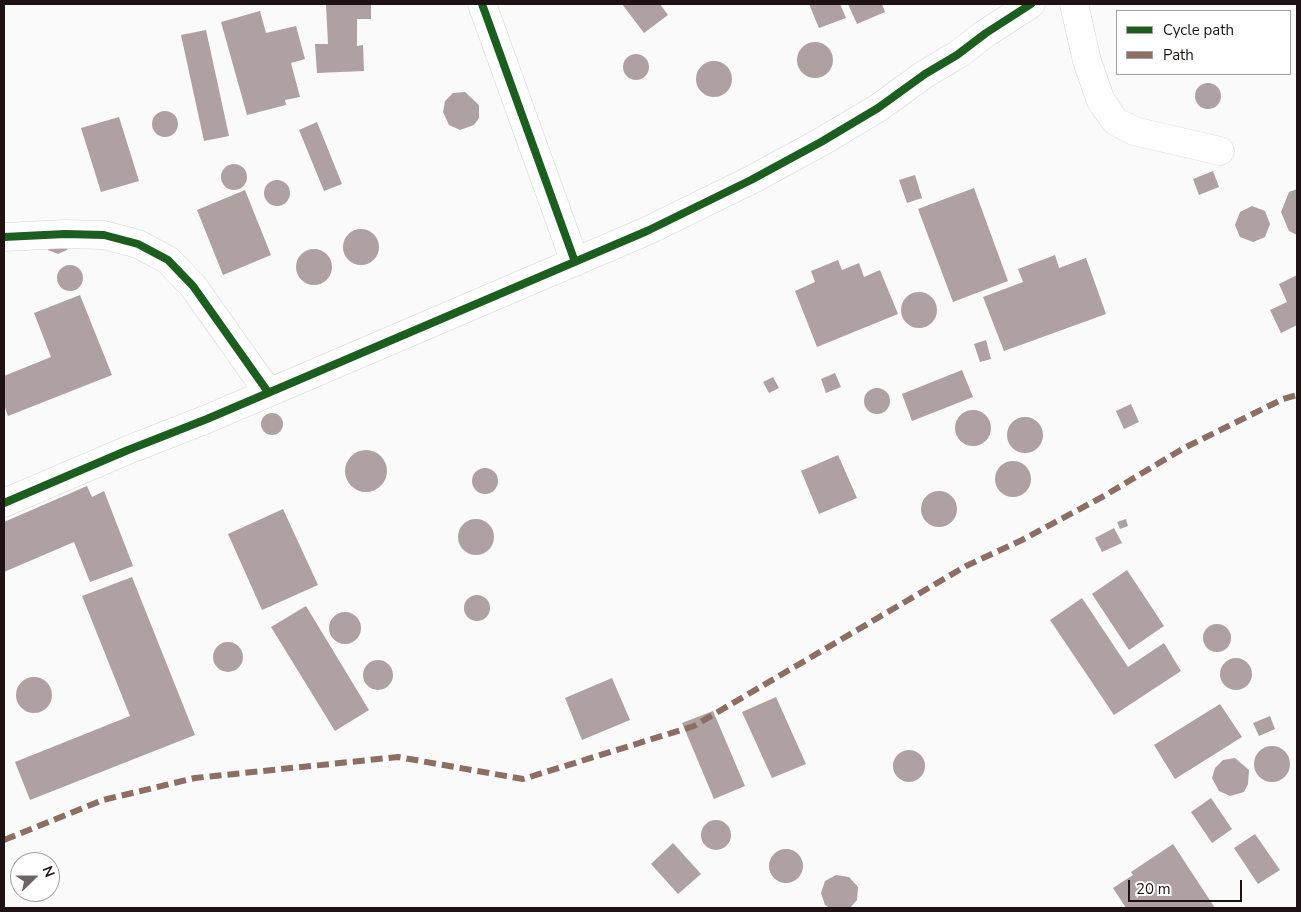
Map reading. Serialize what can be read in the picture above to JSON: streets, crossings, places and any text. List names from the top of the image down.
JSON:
{
  "legend": ["Cycle path", "Path"],
  "scale_bar": "20 m",
  "north": "right"
}
